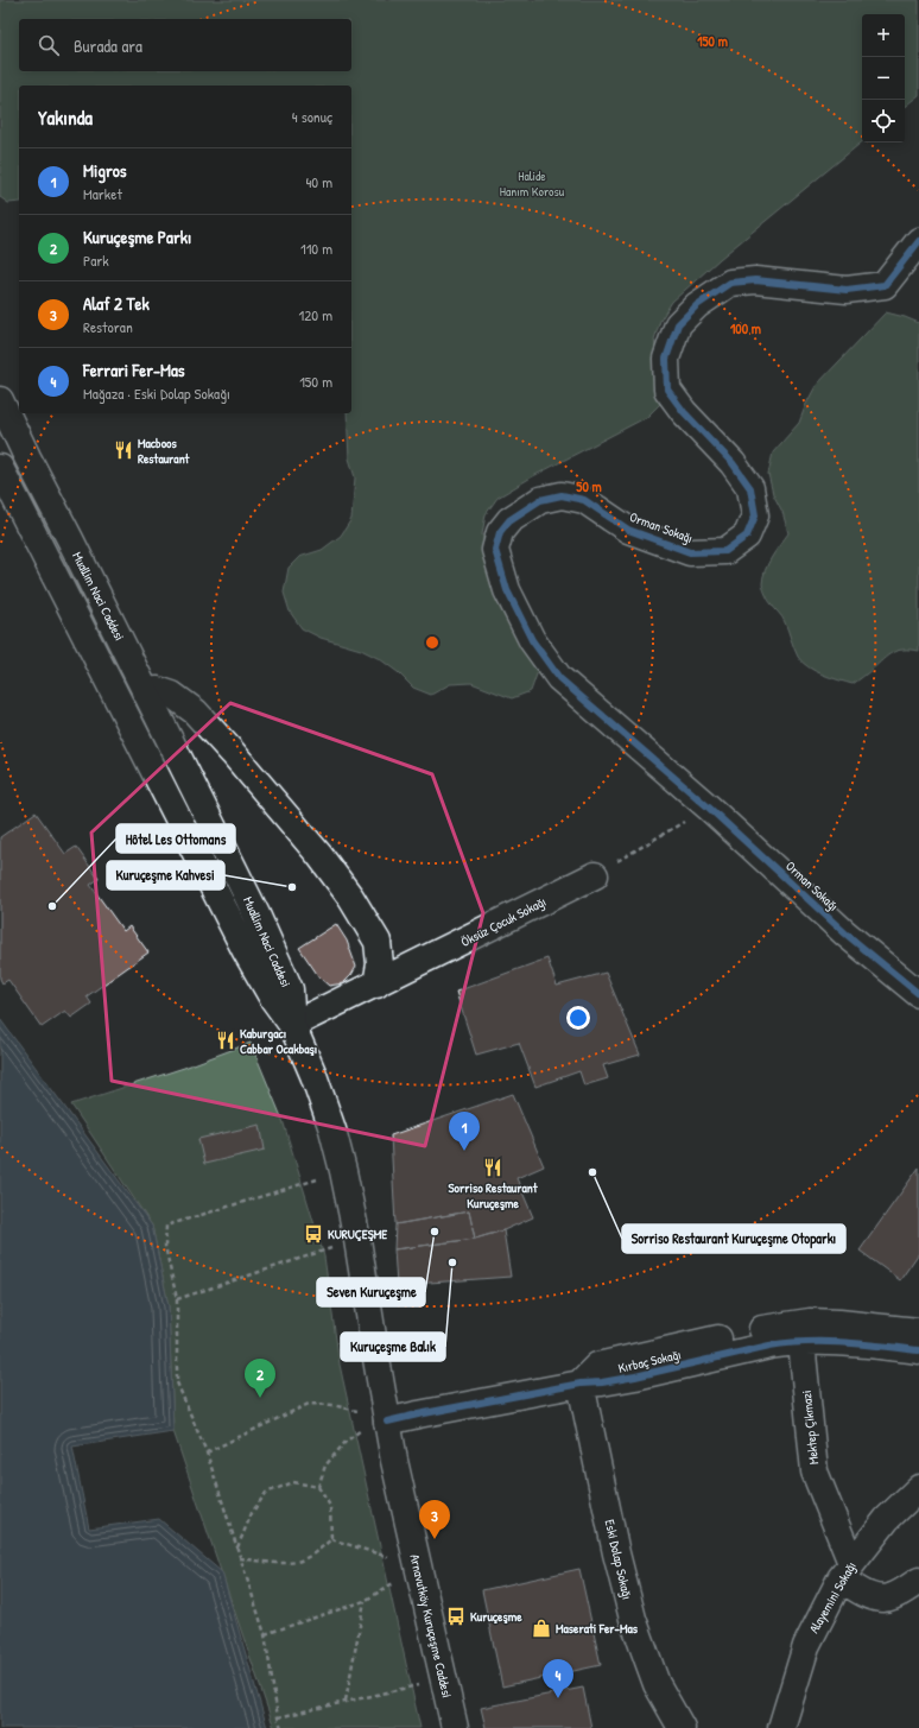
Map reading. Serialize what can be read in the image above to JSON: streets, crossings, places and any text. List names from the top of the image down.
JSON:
{
  "streets": {
    "street": [
      "Orman Sokağı",
      "Muallim Naci Caddesi",
      "Öksüz Çocuk Sokağı",
      "Kırbaç Sokağı",
      "Mektep Çikmazi",
      "Eski Dolap Sokağı",
      "Alayemini Sokağı",
      "Arnavutköy Kuruçeşme Caddesi"
    ]
  },
  "crossings": [
    ["Muallim Naci Caddesi", "Öksüz Çocuk Sokağı"],
    ["Muallim Naci Caddesi", "Arnavutköy Kuruçeşme Caddesi"],
    ["Öksüz Çocuk Sokağı", "Arnavutköy Kuruçeşme Caddesi"],
    ["Kırbaç Sokağı", "Mektep Çikmazi"],
    ["Kırbaç Sokağı", "Eski Dolap Sokağı"],
    ["Mektep Çikmazi", "Alayemini Sokağı"]
  ],
  "parks": ["Halide Hanım Korosu"],
  "places": {
    "restaurant": ["Macboos Restaurant", "Kaburgacı Cabbar Ocakbaşı", "Sorriso Restaurant Kuruçeşme"],
    "other": [
      "Kuruçeşme Kahvesi",
      "Hôtel Les Ottomans",
      "Sorriso Restaurant Kuruçeşme Otoparkı",
      "Seven Kuruçeşme",
      "Kuruçeşme Balık"
    ],
    "bus stop": ["KURUÇEŞME", "Kuruçeşme"],
    "shop": ["Maserati Fer-Mas"]
  },
  "page": {
    "map_buttons": ["+", "−"],
    "search": "Burada ara",
    "heading": ["Yakında", "4 sonuç"],
    "list": [
      {
        "mark": "1",
        "name": "Migros",
        "note": "Market",
        "value": "40 m"
      },
      {
        "mark": "2",
        "name": "Kuruçeşme Parkı",
        "note": "Park",
        "value": "110 m"
      },
      {
        "mark": "3",
        "name": "Alaf 2 Tek",
        "note": "Restoran",
        "value": "120 m"
      },
      {
        "mark": "4",
        "name": "Ferrari Fer-Mas",
        "note": "Mağaza · Eski Dolap Sokağı",
        "value": "150 m"
      }
    ],
    "pins": [
      "1",
      "2",
      "3",
      "4"
    ]
  },
  "rings": ["150 m", "100 m", "50 m"]
}
